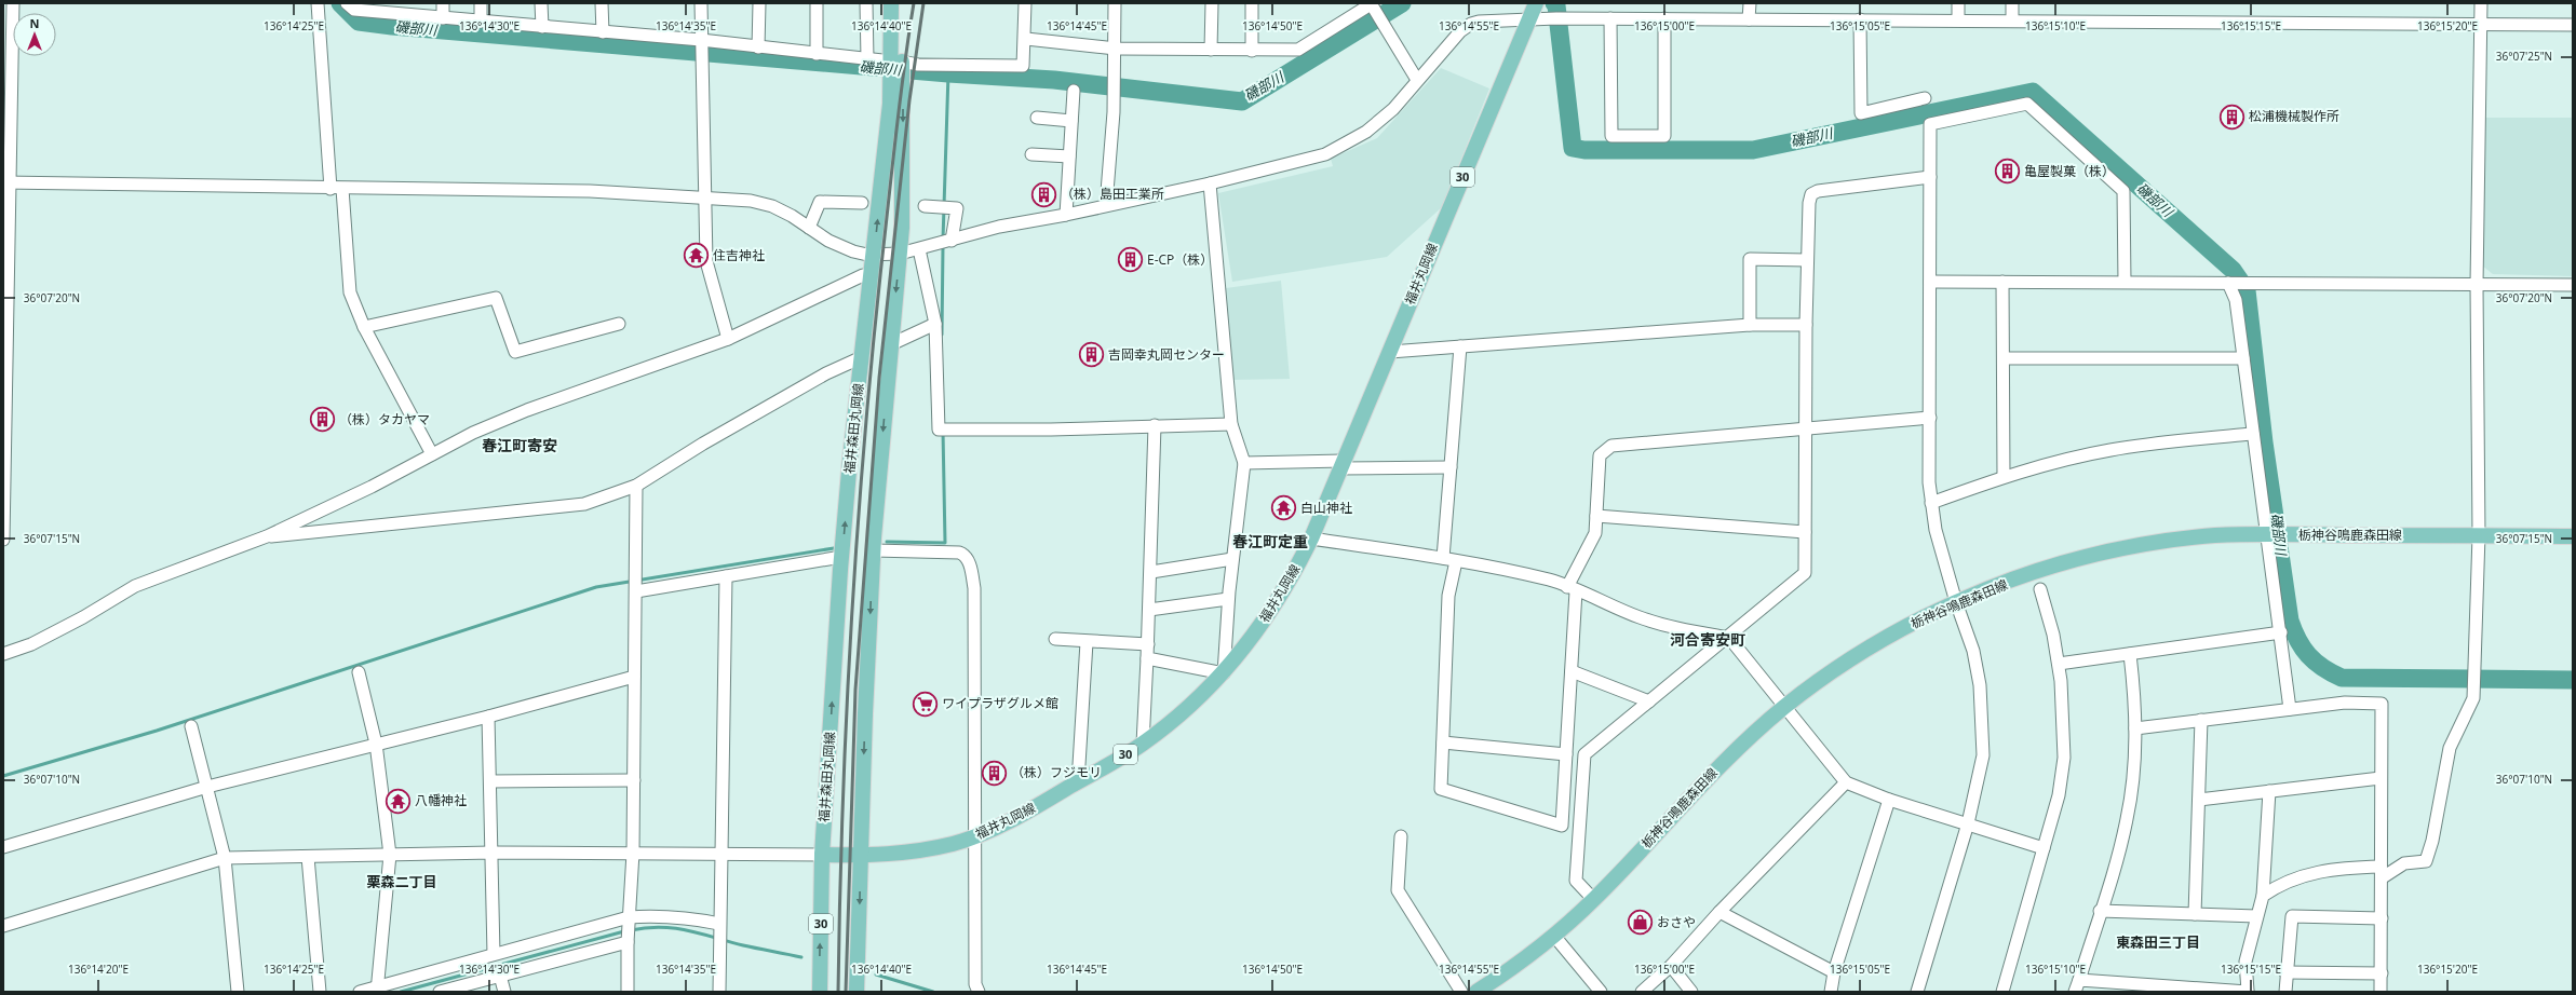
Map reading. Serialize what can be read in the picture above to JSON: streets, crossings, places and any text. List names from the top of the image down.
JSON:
{
  "streets": {
    "main road": [
      "30",
      "福井丸岡線",
      "福井森田丸岡線",
      "栃神谷鳴鹿森田線"
    ]
  },
  "crossings": [
    ["30", "福井丸岡線"],
    ["30", "福井森田丸岡線"],
    ["福井丸岡線", "福井森田丸岡線"]
  ],
  "districts": [
    "春江町寄安",
    "春江町定重",
    "河合寄安町",
    "栗森二丁目",
    "東森田三丁目"
  ],
  "water": ["磯部川"],
  "places": {
    "building": [
      "松浦機械製作所",
      "亀屋製菓（株）",
      "（株）島田工業所",
      "E-CP（株）",
      "吉岡幸丸岡センター",
      "（株）タカヤマ",
      "（株）フジモリ"
    ],
    "temple": ["住吉神社", "白山神社", "八幡神社"],
    "supermarket": ["ワイプラザグルメ館"],
    "shop": ["おさや"]
  },
  "north": "top",
  "coordinates": [
    "136°14'25\"E",
    "136°14'30\"E",
    "136°14'35\"E",
    "136°14'40\"E",
    "136°14'45\"E",
    "136°14'50\"E",
    "136°14'55\"E",
    "136°15'00\"E",
    "136°15'05\"E",
    "136°15'10\"E",
    "136°15'15\"E",
    "136°15'20\"E",
    "36°07'25\"N",
    "36°07'20\"N",
    "36°07'15\"N",
    "36°07'10\"N",
    "136°14'20\"E"
  ]
}
